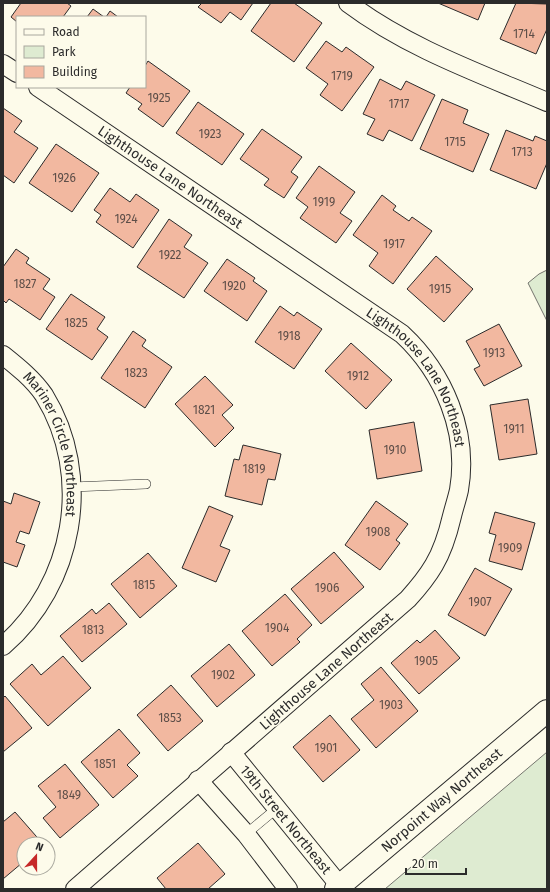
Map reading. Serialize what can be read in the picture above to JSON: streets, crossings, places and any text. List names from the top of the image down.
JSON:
{
  "streets": {
    "main road": ["Norpoint Way Northeast"],
    "street": ["Lighthouse Lane Northeast", "Mariner Circle Northeast", "19th Street Northeast"]
  },
  "crossings": [
    ["Lighthouse Lane Northeast", "19th Street Northeast"],
    ["Norpoint Way Northeast", "19th Street Northeast"]
  ],
  "house_numbers": [
    "1714",
    "1719",
    "1925",
    "1717",
    "1923",
    "1715",
    "1713",
    "1926",
    "1919",
    "1924",
    "1917",
    "1922",
    "1827",
    "1920",
    "1915",
    "1825",
    "1918",
    "1913",
    "1823",
    "1912",
    "1821",
    "1911",
    "1910",
    "1819",
    "1908",
    "1909",
    "1815",
    "1906",
    "1907",
    "1904",
    "1813",
    "1905",
    "1902",
    "1903",
    "1853",
    "1901",
    "1851",
    "1849"
  ],
  "legend": ["Road", "Park", "Building"],
  "scale_bar": "20 m",
  "north": "top"
}
